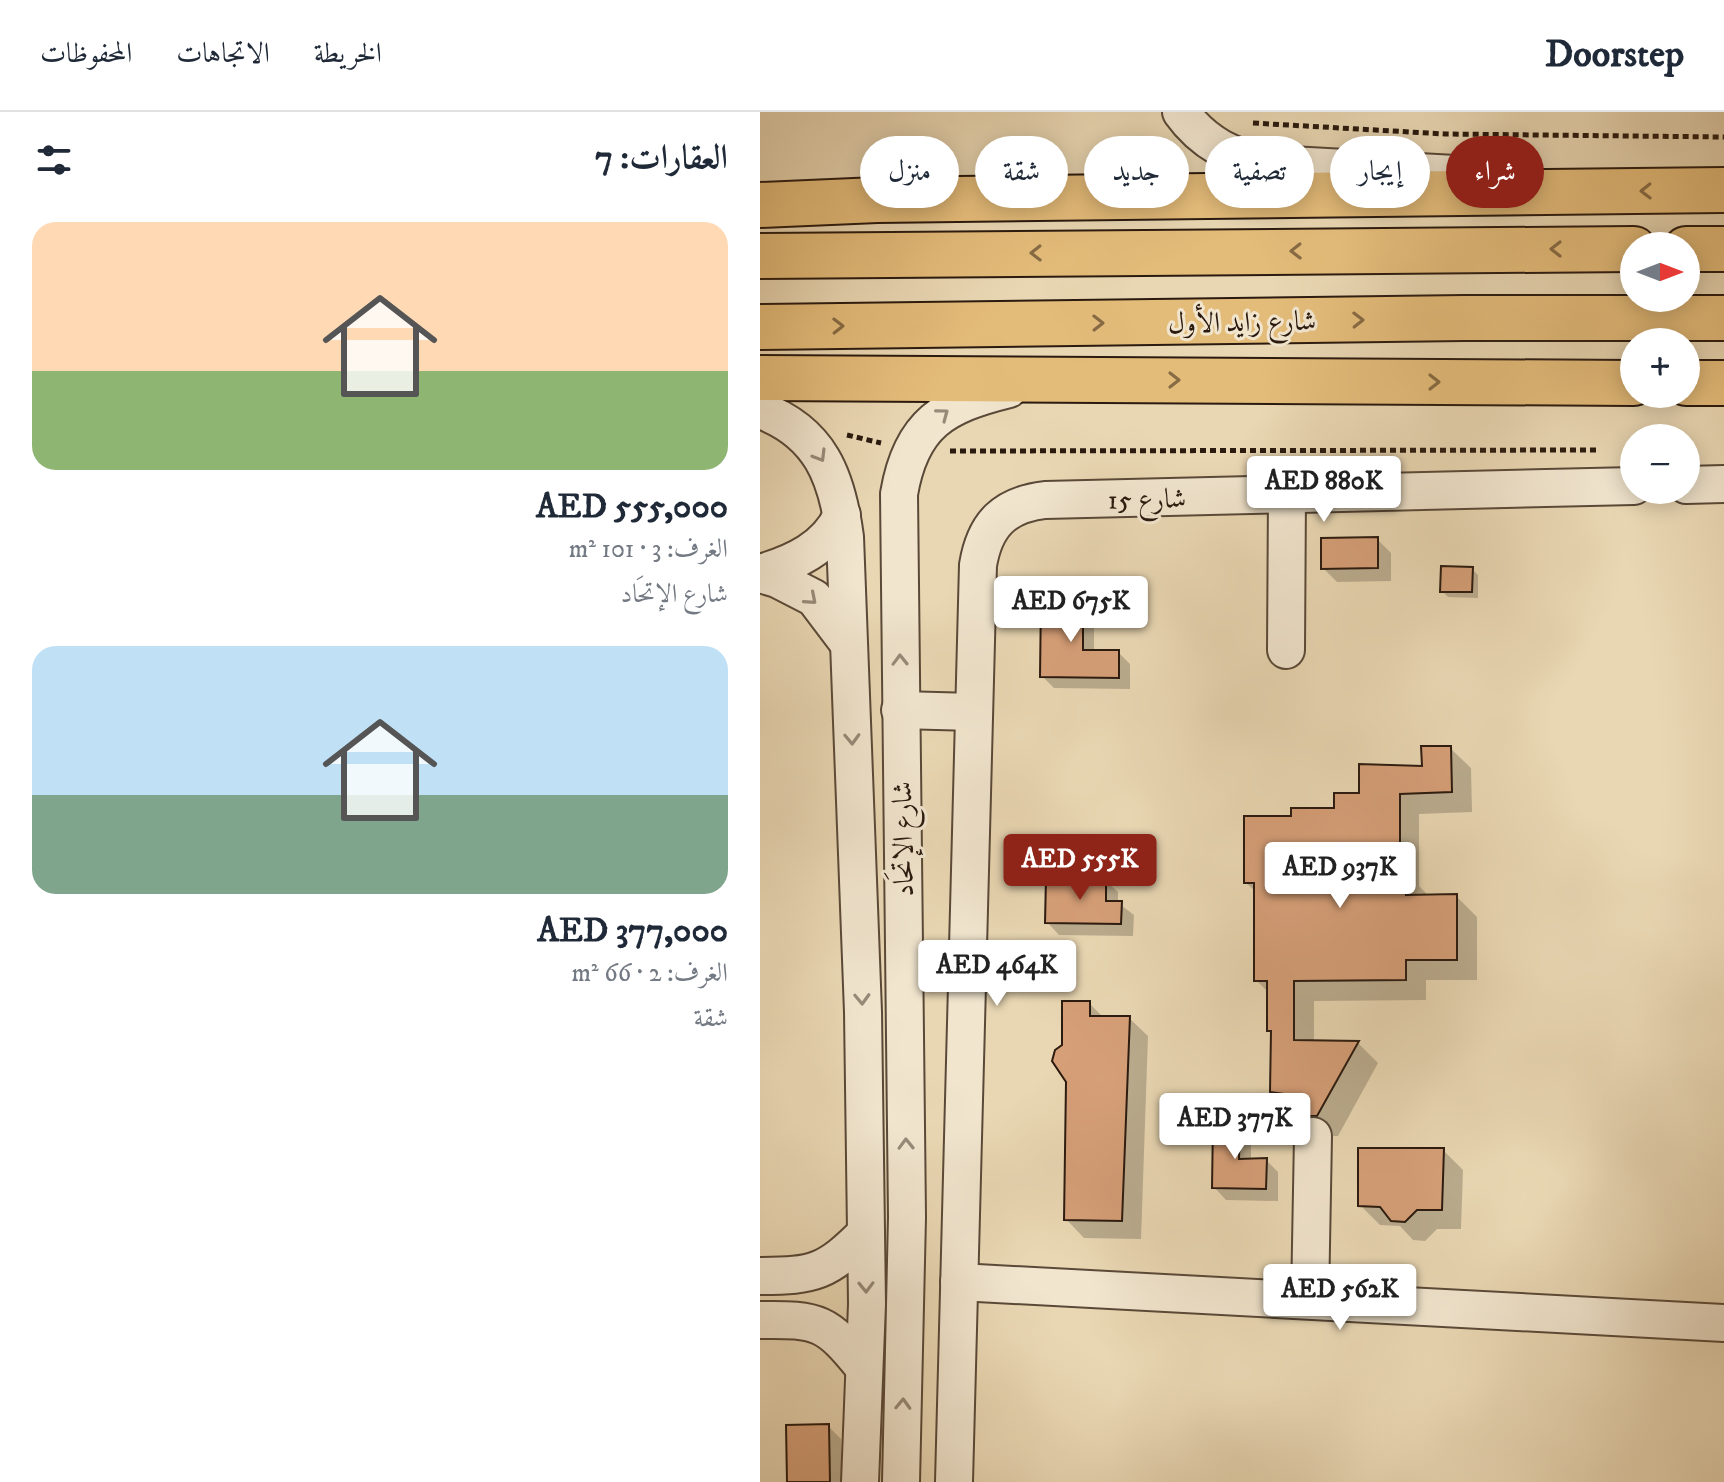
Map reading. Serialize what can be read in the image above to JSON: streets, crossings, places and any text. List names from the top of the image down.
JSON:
{
  "streets": {
    "main road": ["شارع زايد الأول"],
    "street": ["شارع 15", "شارع الإتحَاد"]
  },
  "north": "right",
  "page": {
    "header": "Doorstep",
    "nav": ["الخريطة", "الاتجاهات", "المحفوظات"],
    "heading": "العقارات: 7",
    "chip": [
      "شراء",
      "إيجار",
      "تصفية",
      "جديد",
      "شقة",
      "منزل"
    ],
    "list": [
      {
        "name": "AED 555,000",
        "note": "الغرف: 3 · 101 m² · شارع الإتحَاد"
      },
      {
        "name": "AED 377,000",
        "note": "الغرف: 2 · 66 m² · شقة"
      }
    ],
    "map_buttons": ["+", "−"],
    "price": [
      "AED 880K",
      "AED 675K",
      "AED 555K",
      "AED 937K",
      "AED 464K",
      "AED 377K",
      "AED 562K"
    ]
  }
}
